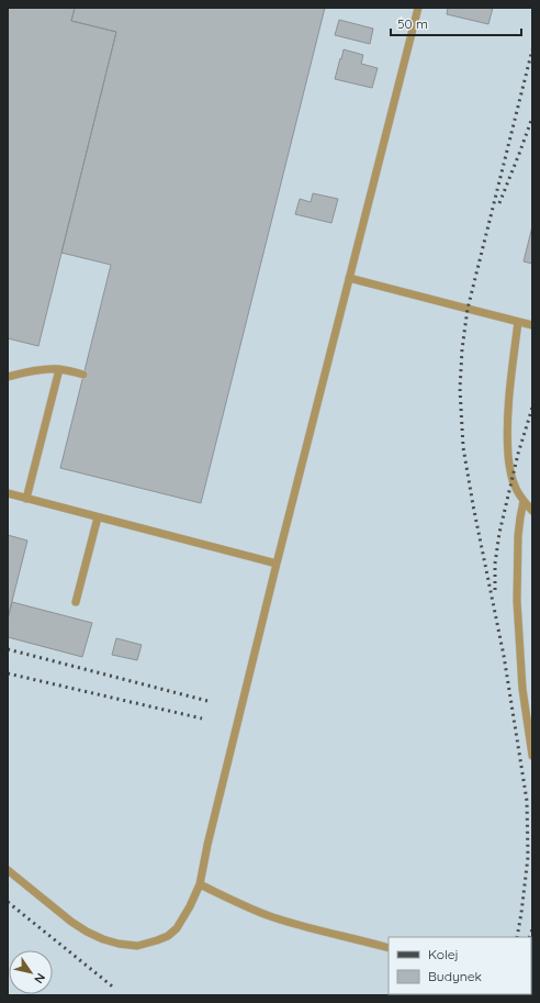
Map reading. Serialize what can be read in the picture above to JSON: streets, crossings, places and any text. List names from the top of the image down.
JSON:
{
  "legend": ["Kolej", "Budynek"],
  "scale_bar": "50 m",
  "north": "bottom right"
}
